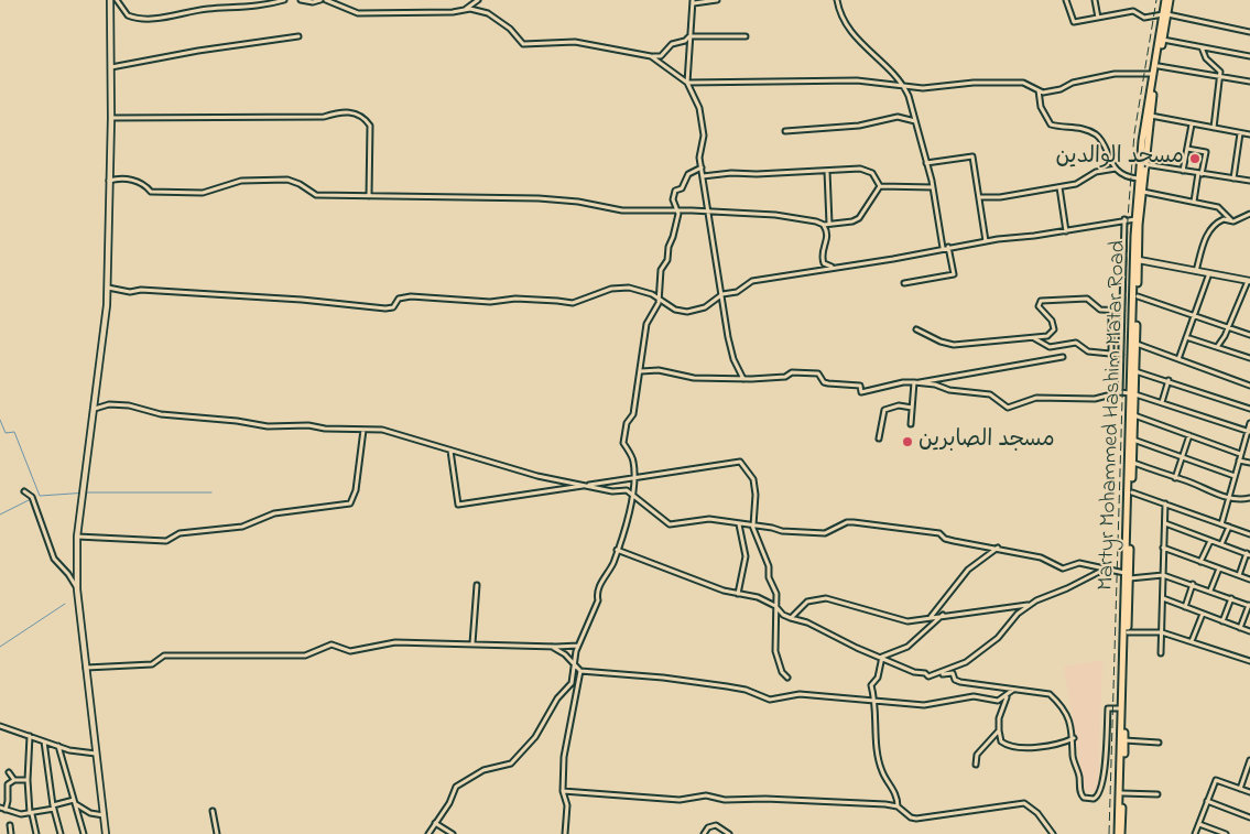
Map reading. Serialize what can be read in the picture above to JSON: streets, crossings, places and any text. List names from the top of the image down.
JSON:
{
  "streets": {
    "main road": ["Martyr Mohammed Hashim Matar Road"]
  },
  "places": ["مسجد الوالدين", "مسجد الصابرين"]
}
